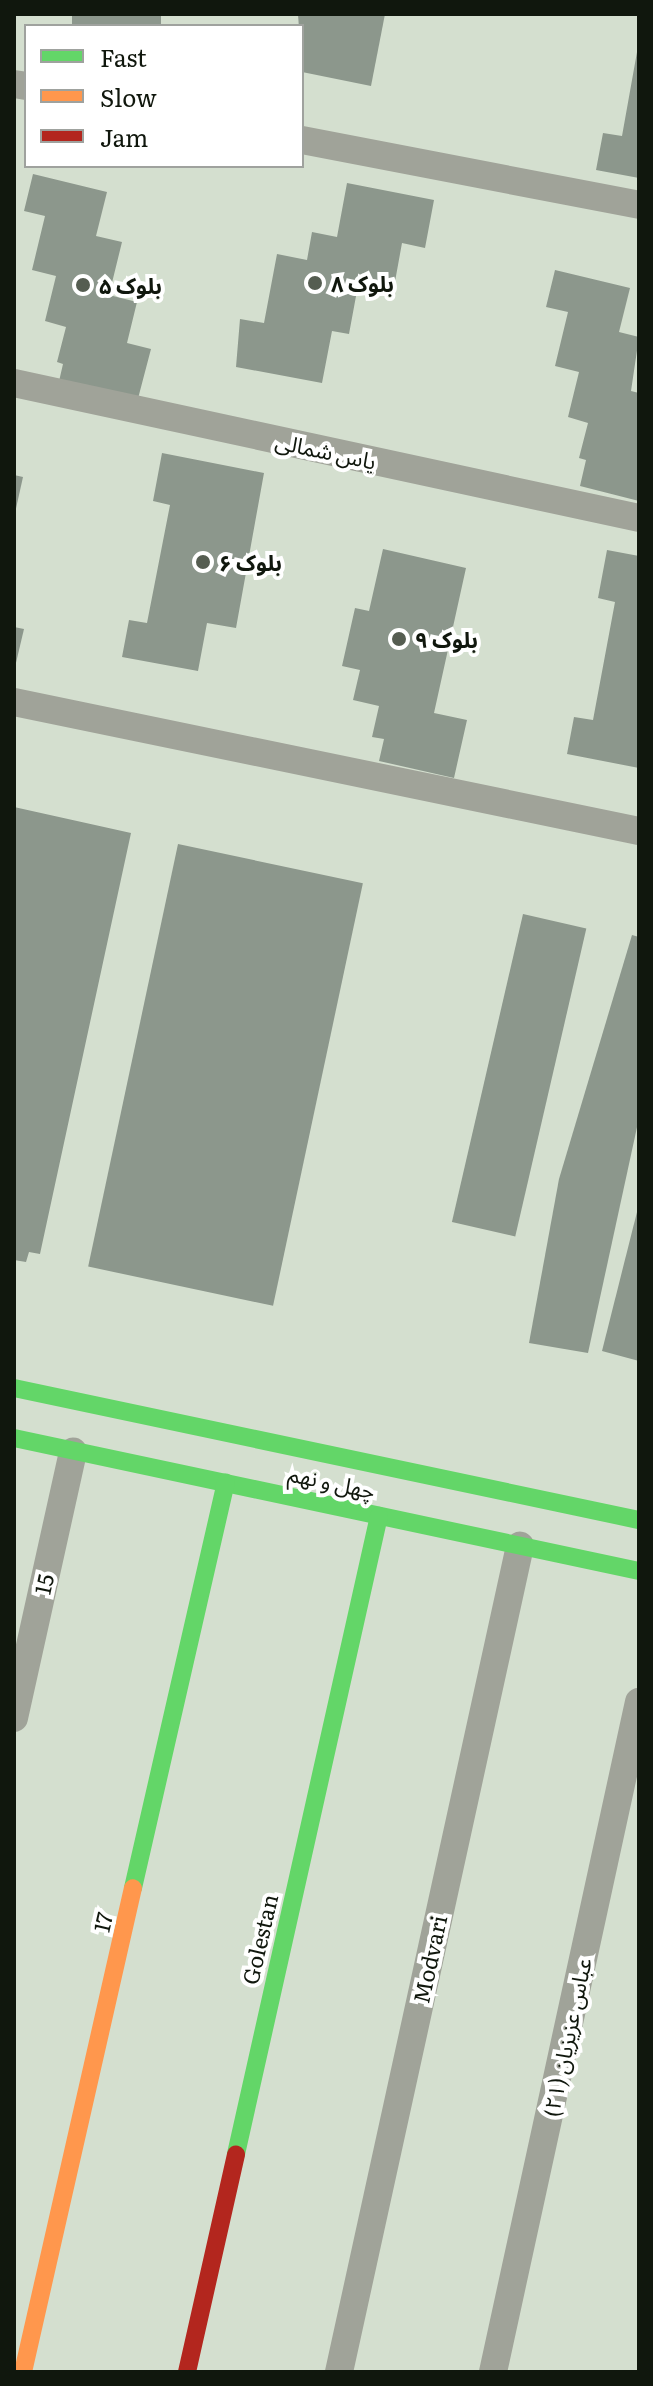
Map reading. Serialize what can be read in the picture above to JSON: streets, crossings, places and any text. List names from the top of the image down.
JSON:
{
  "streets": {
    "street": [
      "یاس شمالی",
      "چهل و نهم",
      "15",
      "17",
      "Golestan",
      "Modvari",
      "عباس عزیزیان (۲۱)"
    ]
  },
  "crossings": [
    ["چهل و نهم", "15"],
    ["چهل و نهم", "17"],
    ["چهل و نهم", "Golestan"],
    ["چهل و نهم", "Modvari"]
  ],
  "places": [
    "بلوک ۸",
    "بلوک ۵",
    "بلوک ۶",
    "بلوک ۹"
  ],
  "legend": ["Fast", "Slow", "Jam"]
}
